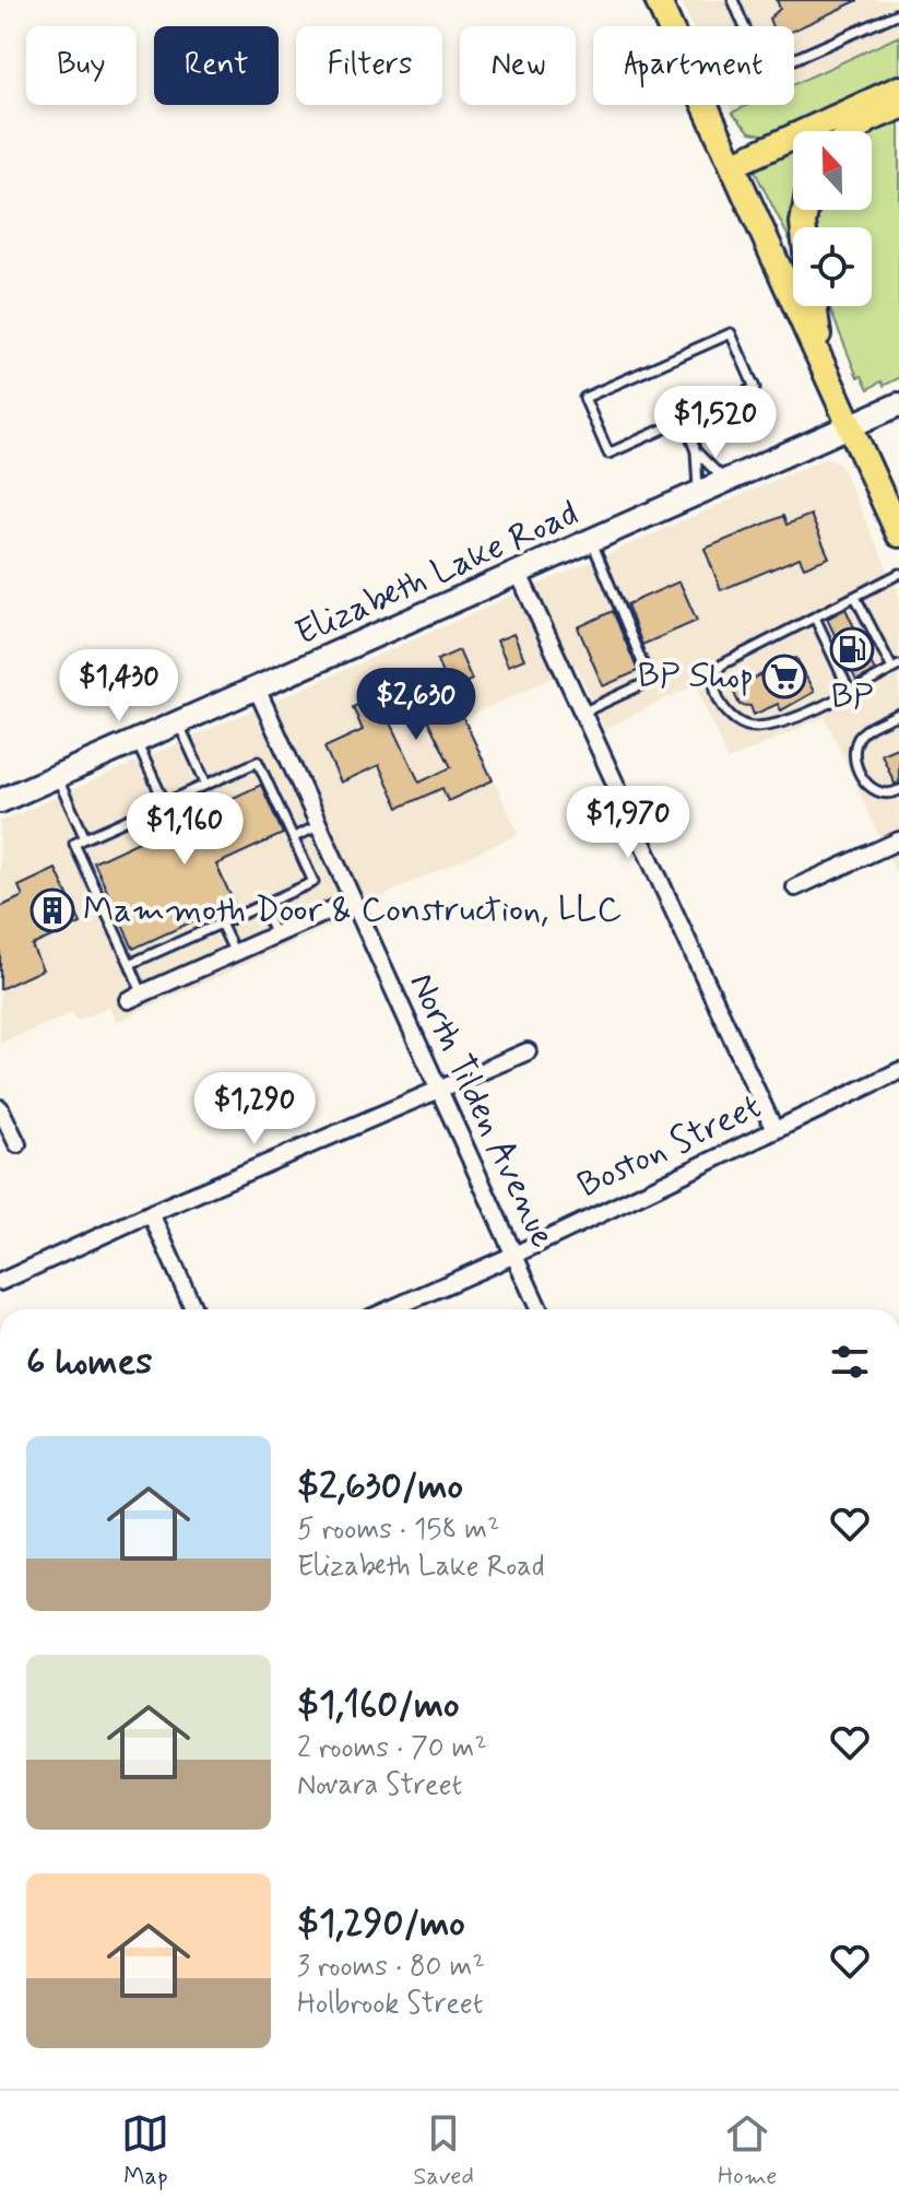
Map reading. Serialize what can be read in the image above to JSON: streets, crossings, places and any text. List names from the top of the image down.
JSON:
{
  "streets": {
    "main road": ["Elizabeth Lake Road"],
    "street": ["North Tilden Avenue", "Boston Street"]
  },
  "crossings": [
    ["Elizabeth Lake Road", "North Tilden Avenue"],
    ["North Tilden Avenue", "Boston Street"]
  ],
  "places": {
    "fuel station": ["BP"],
    "supermarket": ["BP Shop"],
    "building": ["Mammoth Door & Construction, LLC"]
  },
  "north": "top",
  "page": {
    "chip": [
      "Buy",
      "Rent",
      "Filters",
      "New",
      "Apartment"
    ],
    "price": [
      "$1,520",
      "$1,430",
      "$2,630",
      "$1,970",
      "$1,160",
      "$1,290"
    ],
    "heading": "6 homes",
    "list": [
      {
        "name": "$2,630/mo",
        "note": "5 rooms · 158 m² · Elizabeth Lake Road"
      },
      {
        "name": "$1,160/mo",
        "note": "2 rooms · 70 m² · Novara Street"
      },
      {
        "name": "$1,290/mo",
        "note": "3 rooms · 80 m² · Holbrook Street"
      }
    ],
    "tabs": ["Map", "Saved", "Home"]
  }
}
